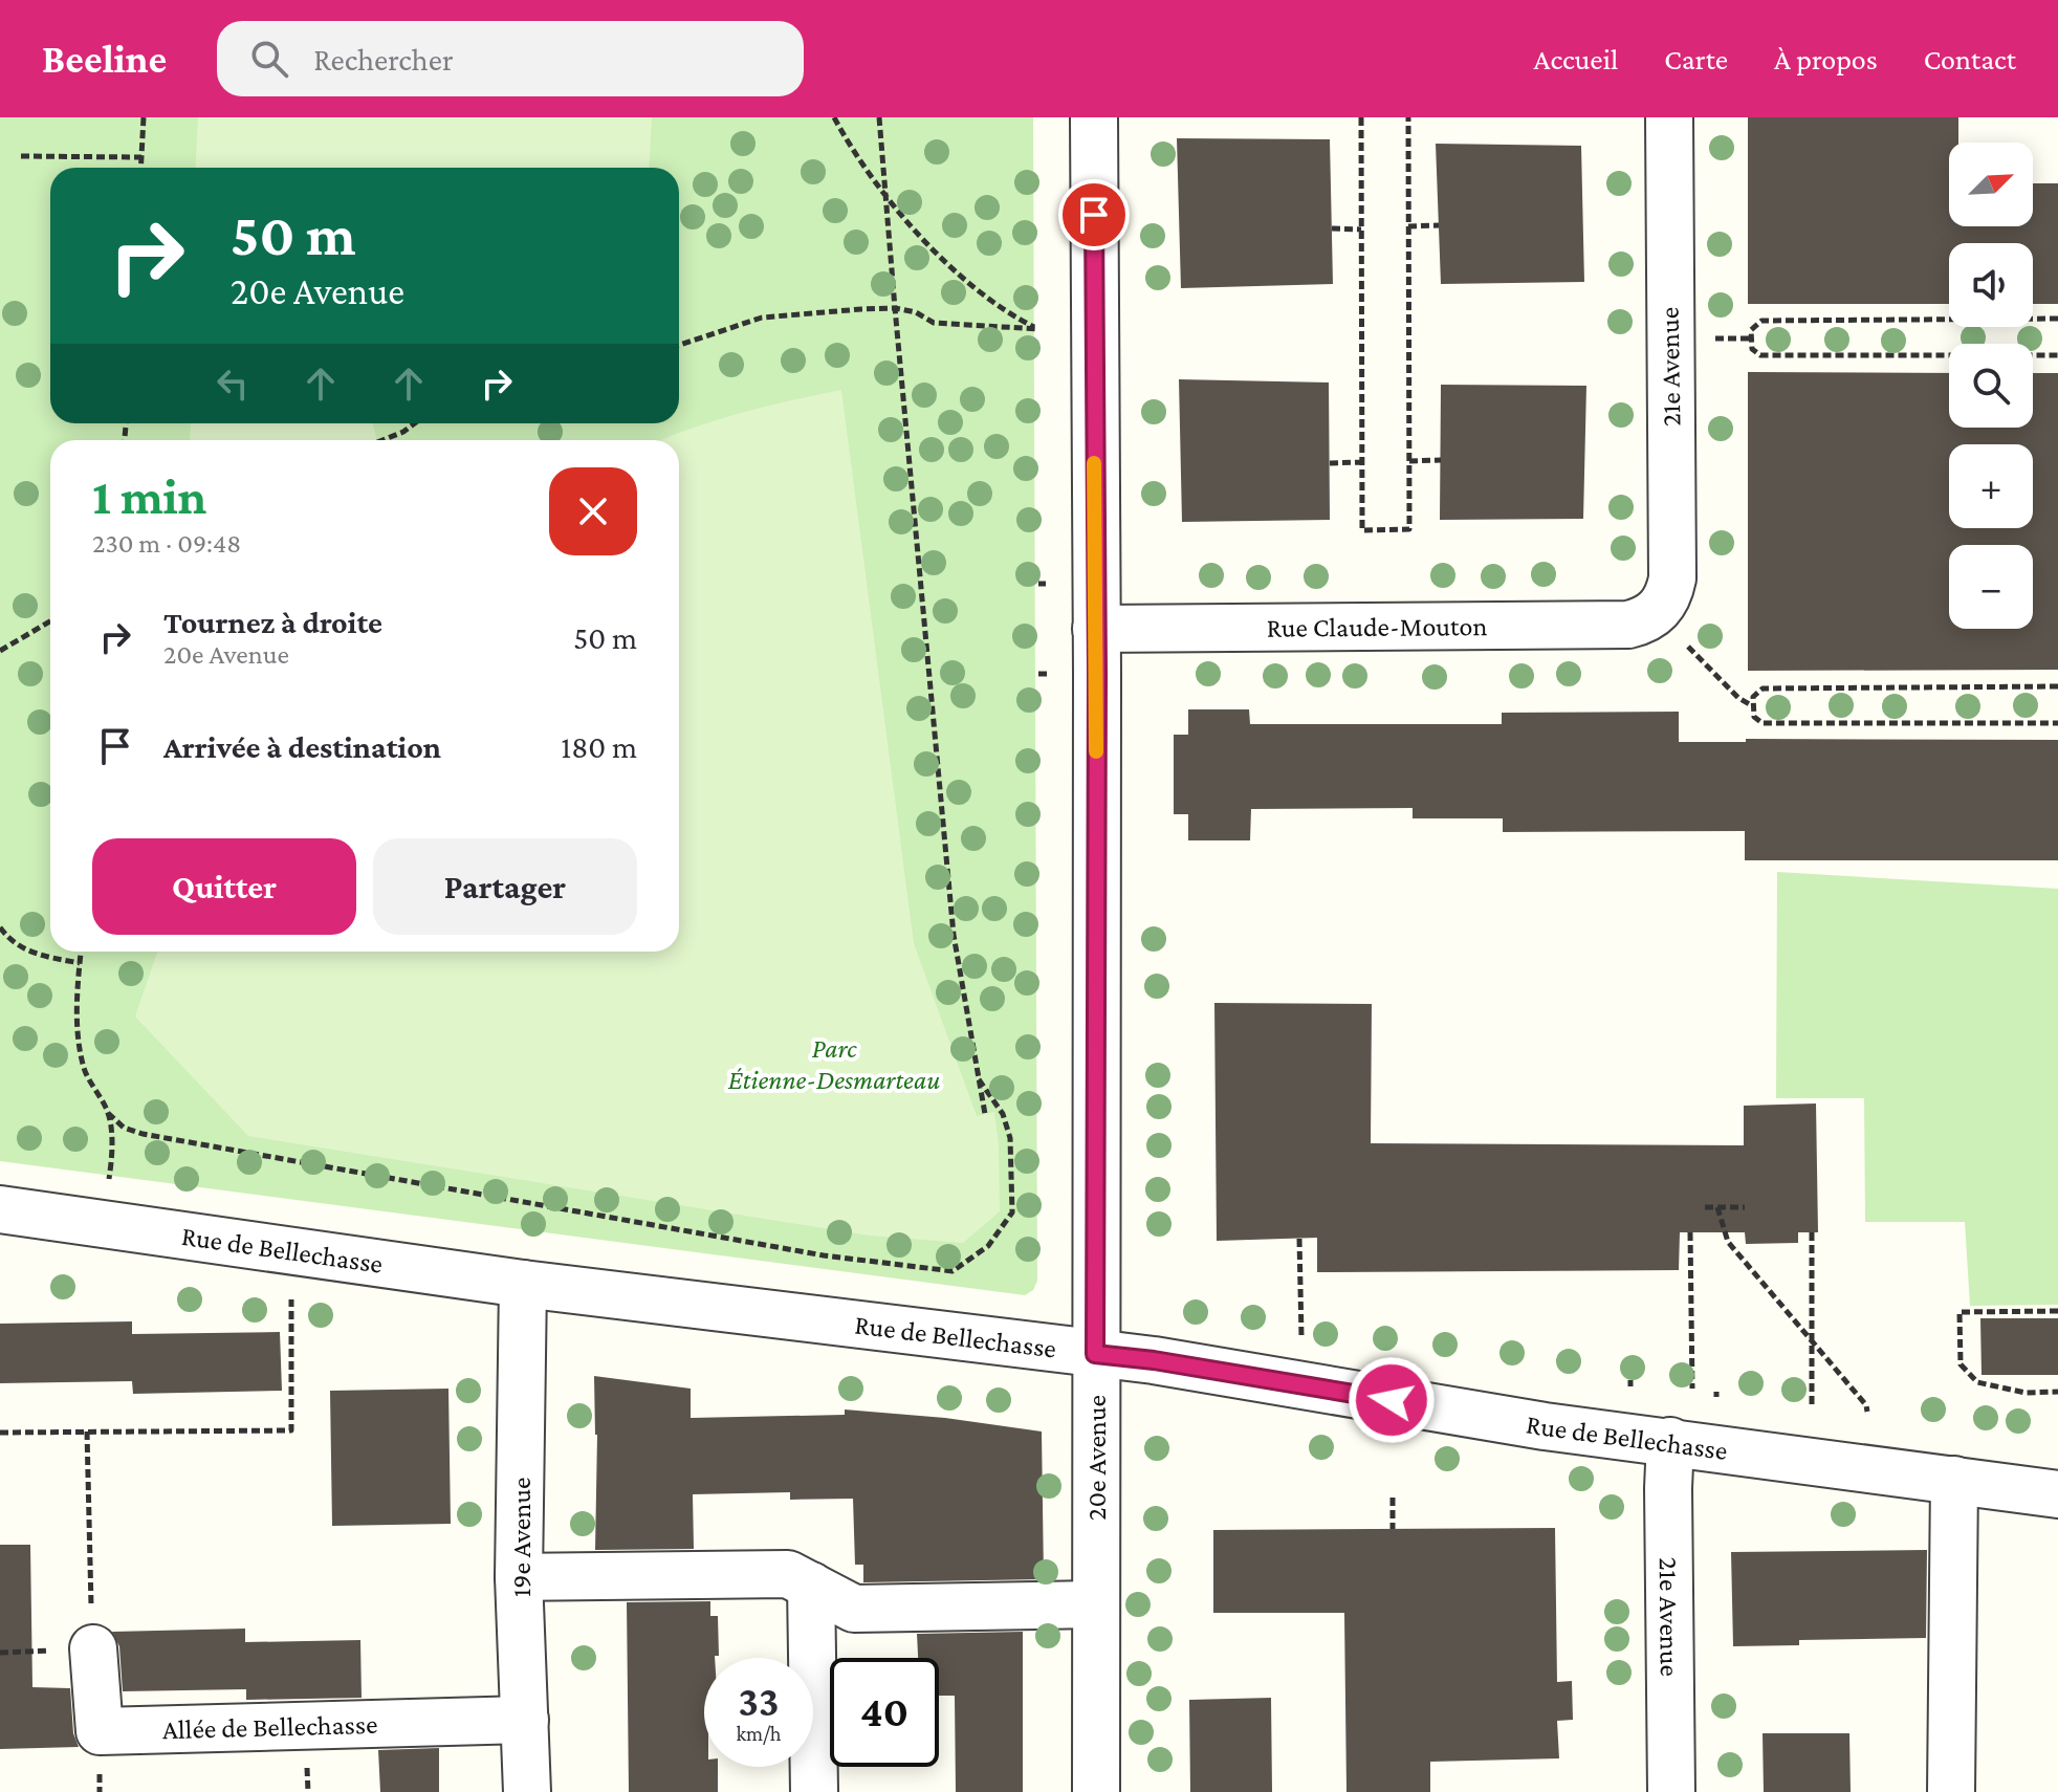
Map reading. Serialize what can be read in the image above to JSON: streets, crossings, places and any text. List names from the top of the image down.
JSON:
{
  "streets": {
    "street": [
      "21e Avenue",
      "Rue Claude-Mouton",
      "Rue de Bellechasse",
      "20e Avenue",
      "19e Avenue",
      "Allée de Bellechasse"
    ]
  },
  "crossings": [
    ["21e Avenue", "Rue Claude-Mouton"],
    ["21e Avenue", "Rue de Bellechasse"],
    ["Rue Claude-Mouton", "20e Avenue"],
    ["Rue de Bellechasse", "20e Avenue"],
    ["Rue de Bellechasse", "19e Avenue"],
    ["19e Avenue", "Allée de Bellechasse"]
  ],
  "parks": ["Parc Étienne-Desmarteau"],
  "north": "top right",
  "page": {
    "header": "Beeline",
    "search": "Rechercher",
    "nav": [
      "Accueil",
      "Carte",
      "À propos",
      "Contact"
    ],
    "map_buttons": ["+", "−"],
    "turn": ["50 m", "20e Avenue"],
    "heading": ["1 min", "230 m · 09:48"],
    "list": [
      {
        "name": "Tournez à droite",
        "note": "20e Avenue",
        "value": "50 m"
      },
      {
        "name": "Arrivée à destination",
        "value": "180 m"
      }
    ],
    "buttons": ["Quitter", "Partager"],
    "speed": "33 km/h",
    "limit": "40"
  }
}
